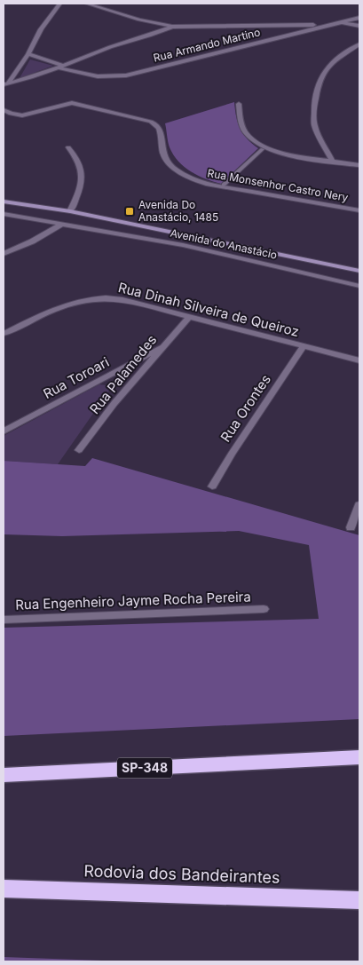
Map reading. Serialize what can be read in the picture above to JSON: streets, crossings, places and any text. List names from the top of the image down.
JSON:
{
  "streets": {
    "highway": ["SP-348", "Rodovia dos Bandeirantes"],
    "main road": ["Avenida do Anastácio"],
    "street": [
      "Rua Armando Martino",
      "Rua Monsenhor Castro Nery",
      "Rua Dinah Silveira de Queiroz",
      "Rua Palamedes",
      "Rua Toroari",
      "Rua Orontes",
      "Rua Engenheiro Jayme Rocha Pereira"
    ]
  },
  "crossings": [
    ["Rua Dinah Silveira de Queiroz", "Rua Palamedes"],
    ["Rua Dinah Silveira de Queiroz", "Rua Orontes"],
    ["Rua Palamedes", "Rua Toroari"]
  ],
  "places": {
    "transit": ["Avenida Do Anastácio, 1485"]
  }
}
